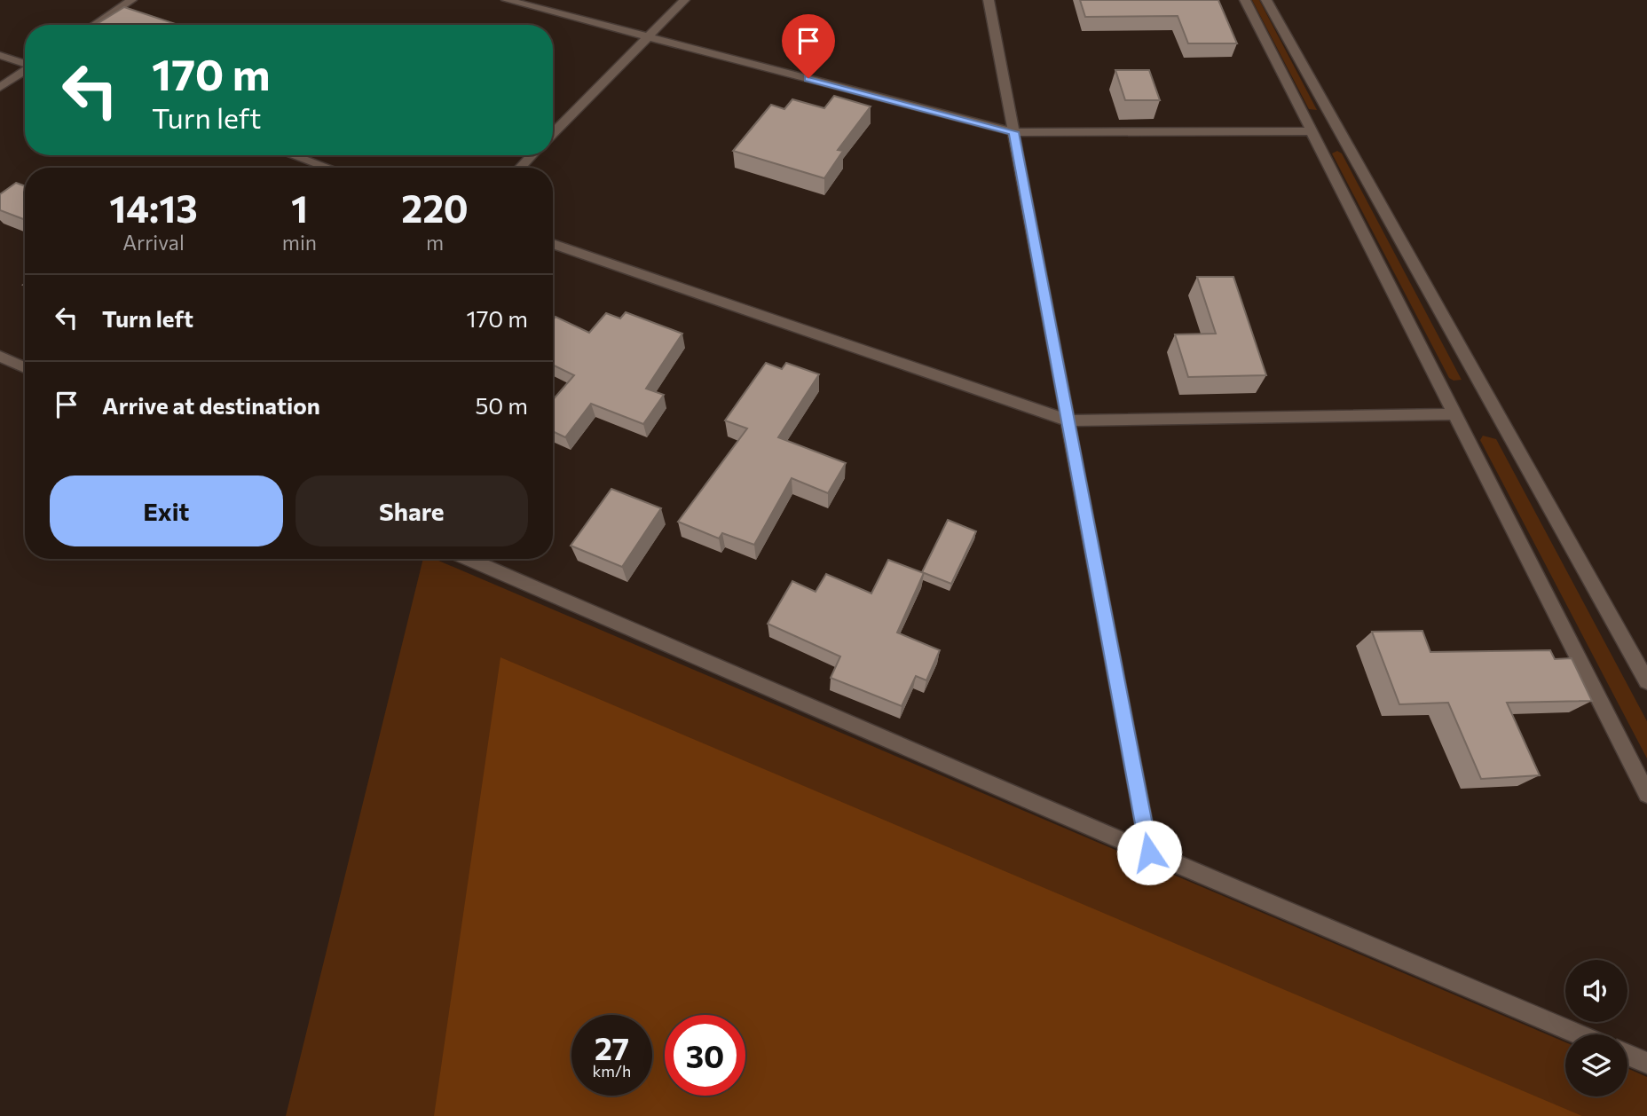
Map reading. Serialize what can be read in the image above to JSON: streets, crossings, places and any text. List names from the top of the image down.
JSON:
{
  "page": {
    "turn": ["170 m", "Turn left"],
    "eta": [
      "14:13",
      "Arrival",
      "1",
      "min",
      "220",
      "m"
    ],
    "list": [
      {
        "name": "Turn left",
        "value": "170 m"
      },
      {
        "name": "Arrive at destination",
        "value": "50 m"
      }
    ],
    "buttons": ["Exit", "Share"],
    "speed": "27 km/h",
    "limit": "30"
  }
}
